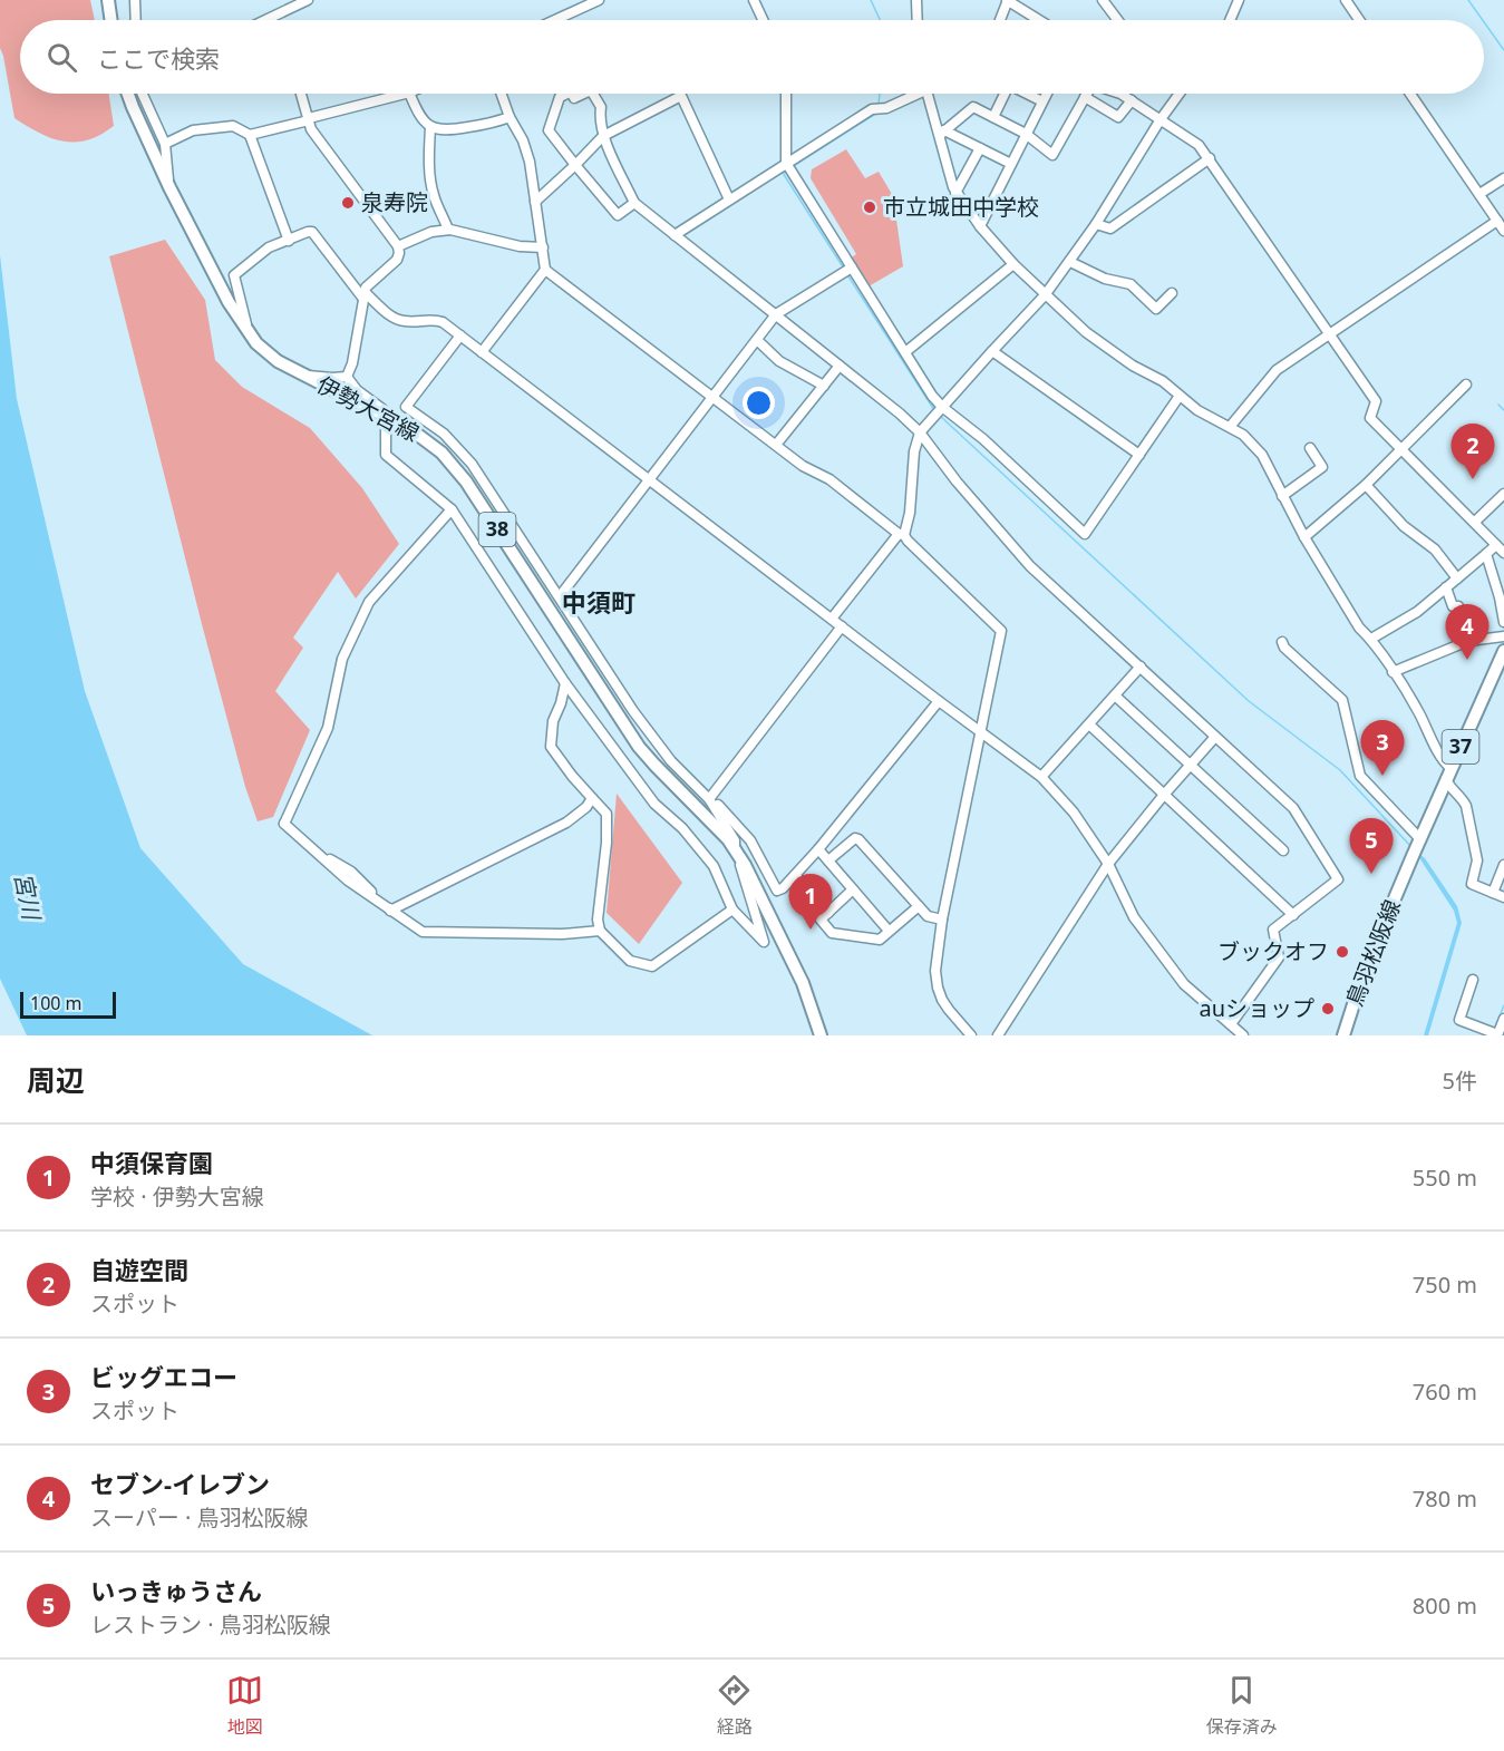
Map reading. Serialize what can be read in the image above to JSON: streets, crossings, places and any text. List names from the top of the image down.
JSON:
{
  "streets": {
    "main road": [
      "伊勢大宮線",
      "38",
      "37",
      "鳥羽松阪線"
    ]
  },
  "districts": ["中須町"],
  "water": ["宮川"],
  "places": [
    "泉寿院",
    "市立城田中学校",
    "ブックオフ",
    "auショップ"
  ],
  "scale_bar": "100 m",
  "page": {
    "search": "ここで検索",
    "pins": [
      "2",
      "4",
      "3",
      "5",
      "1"
    ],
    "scale": "100 m",
    "heading": ["周辺", "5件"],
    "list": [
      {
        "mark": "1",
        "name": "中須保育園",
        "note": "学校 · 伊勢大宮線",
        "value": "550 m"
      },
      {
        "mark": "2",
        "name": "自遊空間",
        "note": "スポット",
        "value": "750 m"
      },
      {
        "mark": "3",
        "name": "ビッグエコー",
        "note": "スポット",
        "value": "760 m"
      },
      {
        "mark": "4",
        "name": "セブン-イレブン",
        "note": "スーパー · 鳥羽松阪線",
        "value": "780 m"
      },
      {
        "mark": "5",
        "name": "いっきゅうさん",
        "note": "レストラン · 鳥羽松阪線",
        "value": "800 m"
      }
    ],
    "nav": ["地図", "経路", "保存済み"]
  }
}
